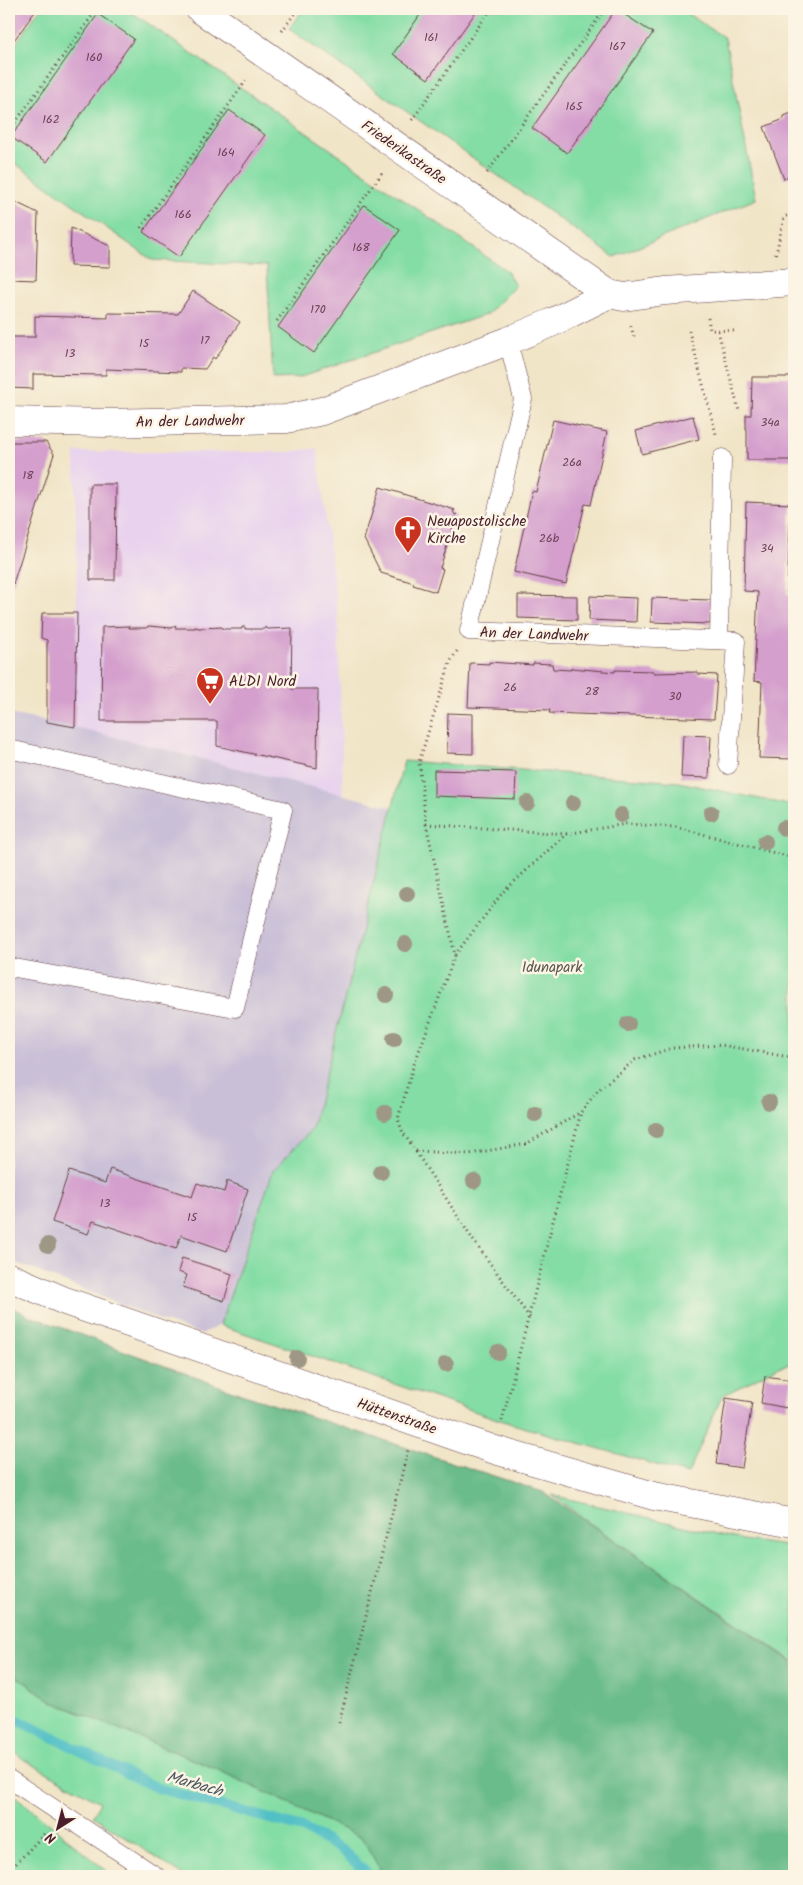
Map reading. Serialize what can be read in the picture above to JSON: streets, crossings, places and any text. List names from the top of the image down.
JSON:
{
  "streets": {
    "street": ["Friederikastraße", "An der Landwehr", "Hüttenstraße"]
  },
  "crossings": [
    ["Friederikastraße", "An der Landwehr"]
  ],
  "water": ["Marbach"],
  "parks": ["Idunapark"],
  "places": {
    "church": ["Neuapostolische Kirche"],
    "supermarket": ["ALDI Nord"]
  },
  "house_numbers": [
    "161",
    "167",
    "160",
    "165",
    "162",
    "164",
    "166",
    "168",
    "170",
    "17",
    "15",
    "13",
    "34a",
    "26a",
    "18",
    "26b",
    "34",
    "26",
    "28",
    "30",
    "13",
    "15"
  ],
  "north": "bottom left"
}
